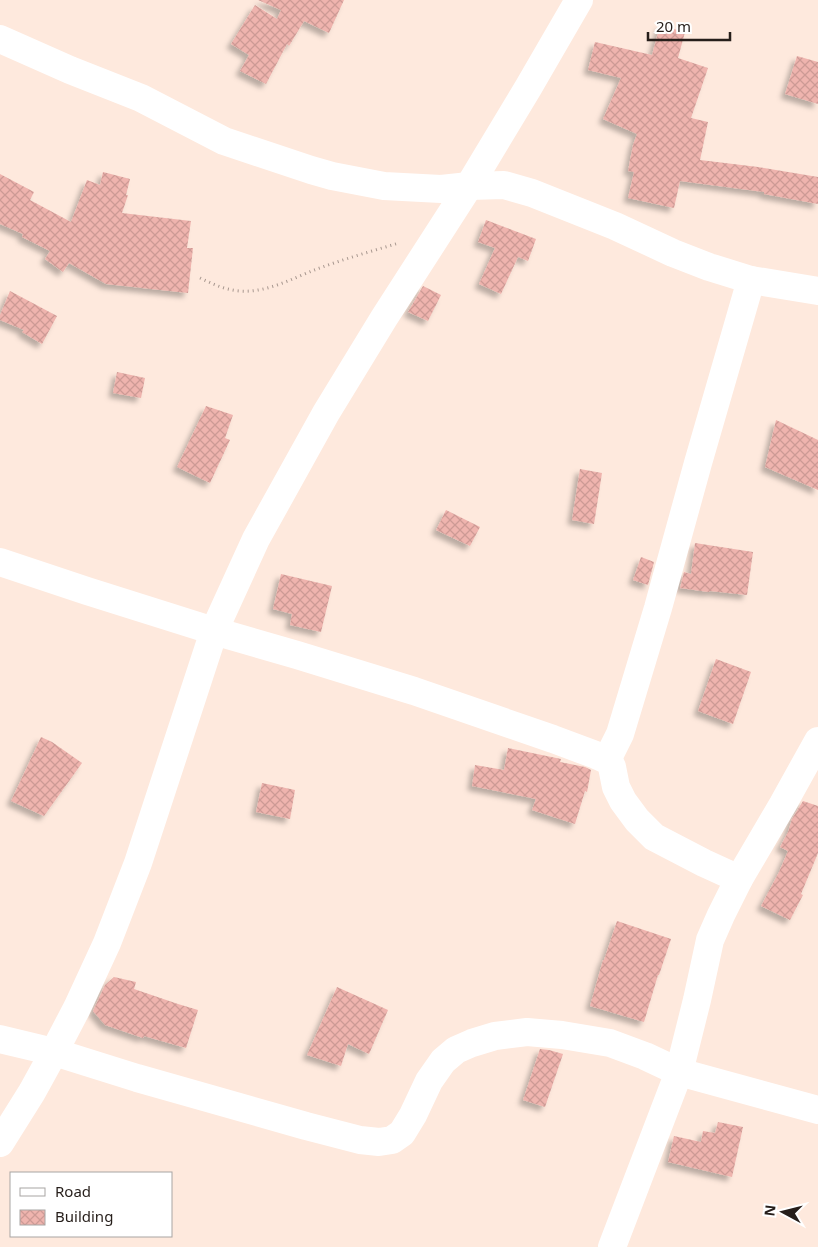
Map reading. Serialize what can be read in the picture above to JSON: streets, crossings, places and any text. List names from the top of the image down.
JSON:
{
  "legend": ["Road", "Building"],
  "scale_bar": "20 m",
  "north": "left"
}
